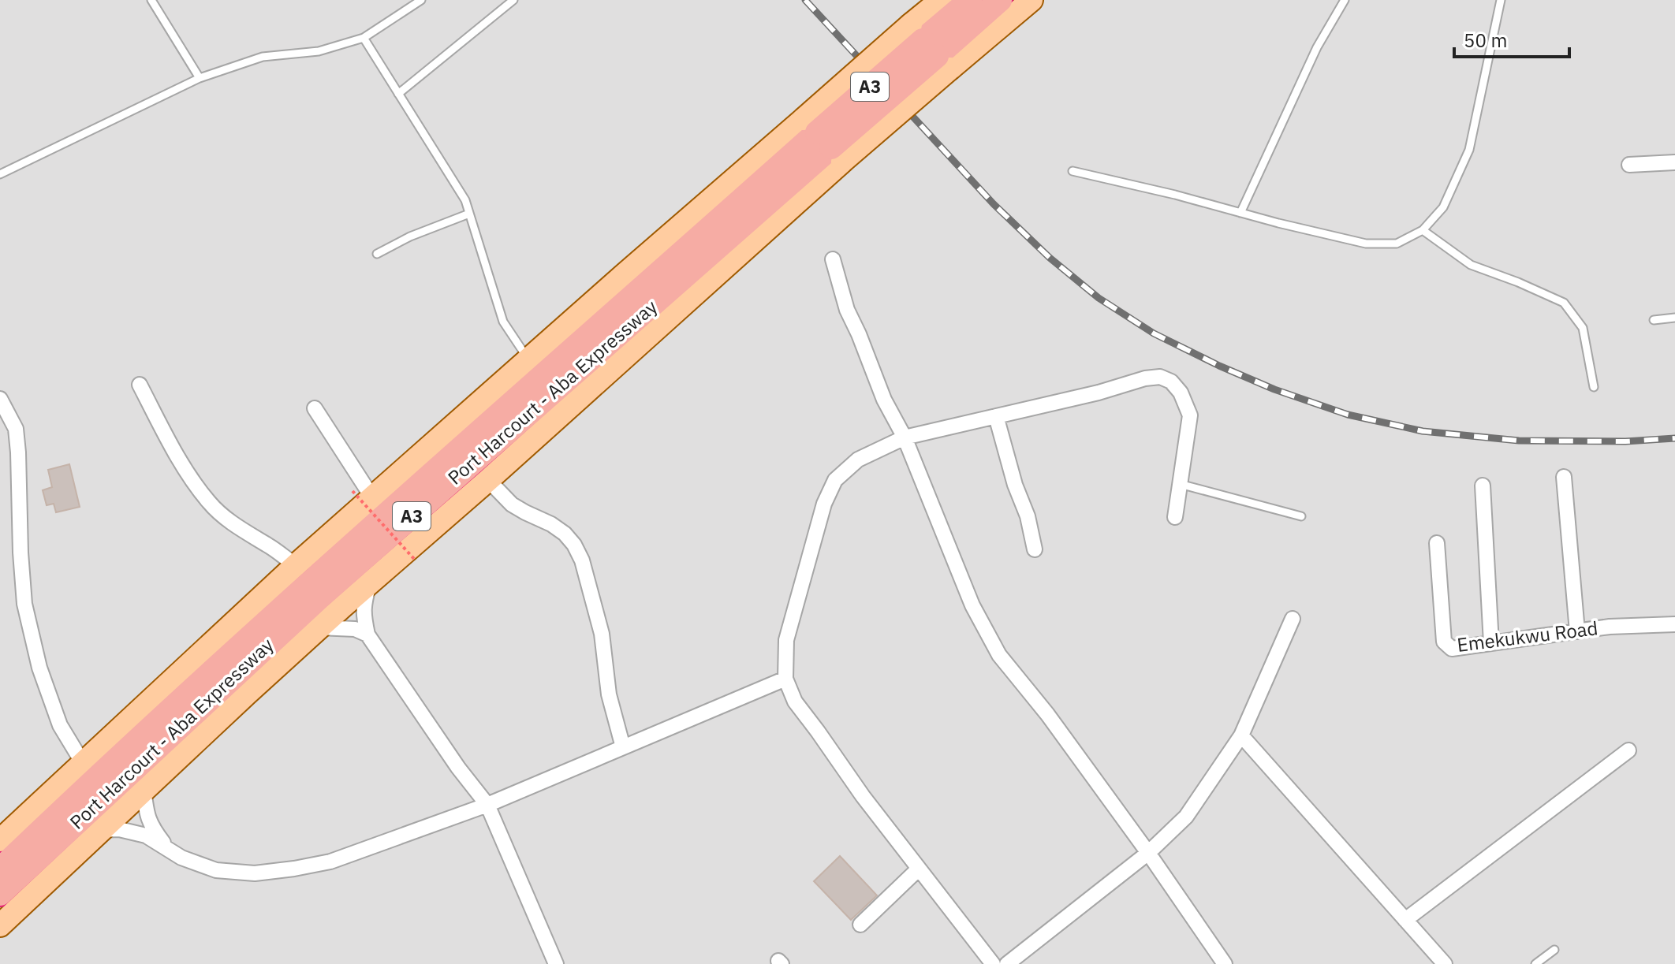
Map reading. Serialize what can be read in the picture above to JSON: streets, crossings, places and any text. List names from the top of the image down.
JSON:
{
  "streets": {
    "highway": ["A3", "Port Harcourt - Aba Expressway"],
    "street": ["Emekukwu Road"]
  },
  "scale_bar": "50 m"
}
